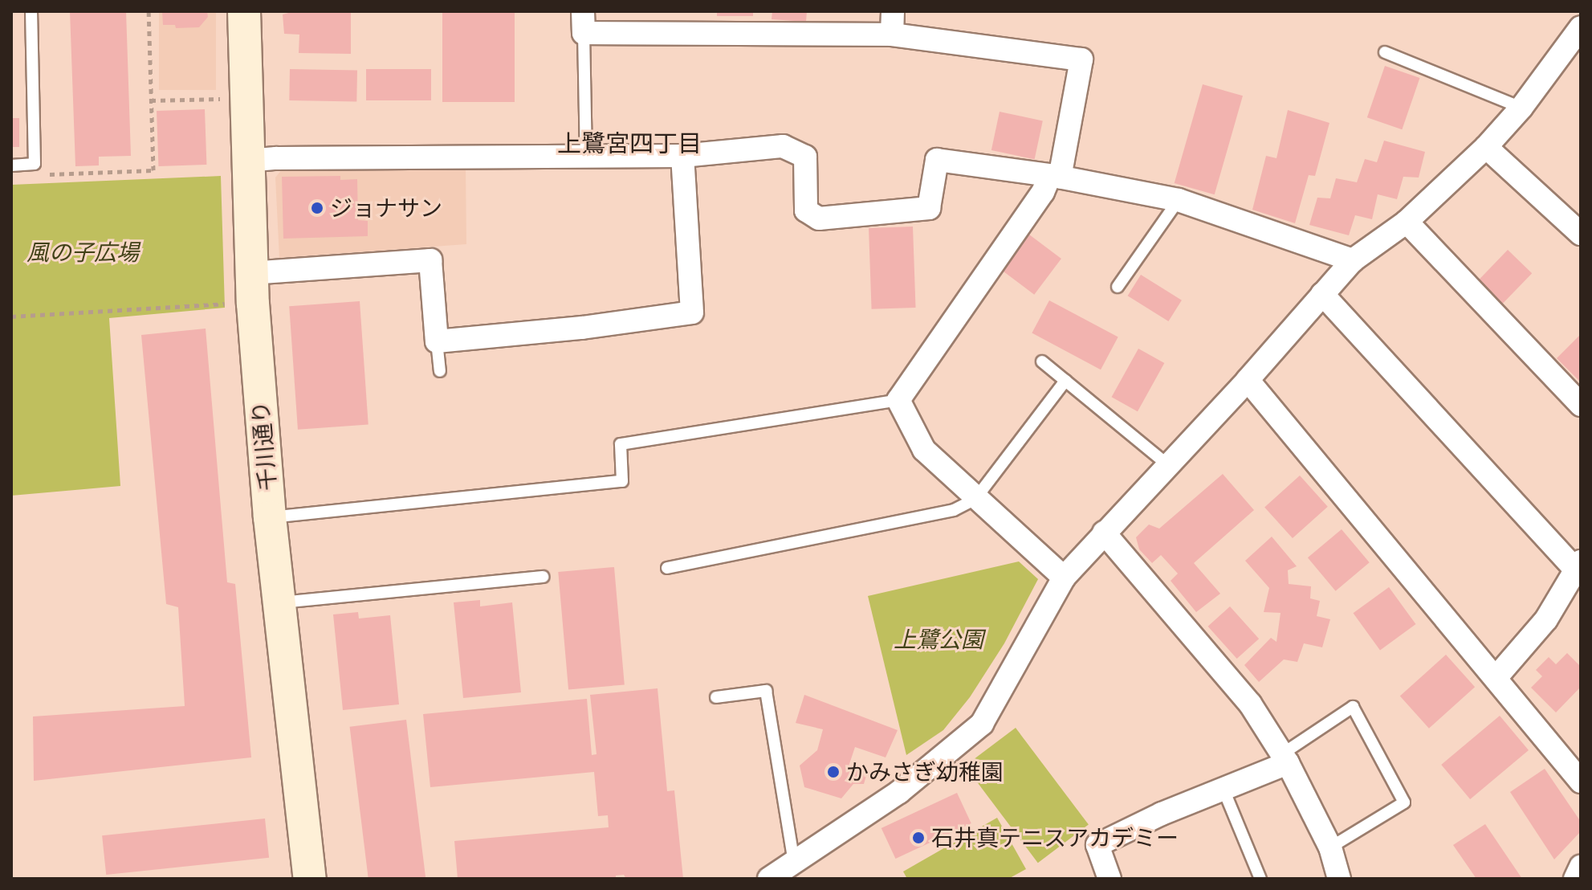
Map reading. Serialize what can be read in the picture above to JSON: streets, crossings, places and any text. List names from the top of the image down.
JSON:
{
  "streets": {
    "main road": ["千川通り"]
  },
  "districts": ["上鷺宮四丁目"],
  "parks": ["風の子広場", "上鷺公園"],
  "places": ["ジョナサン", "かみさぎ幼稚園", "石井真テニスアカデミー"]
}
